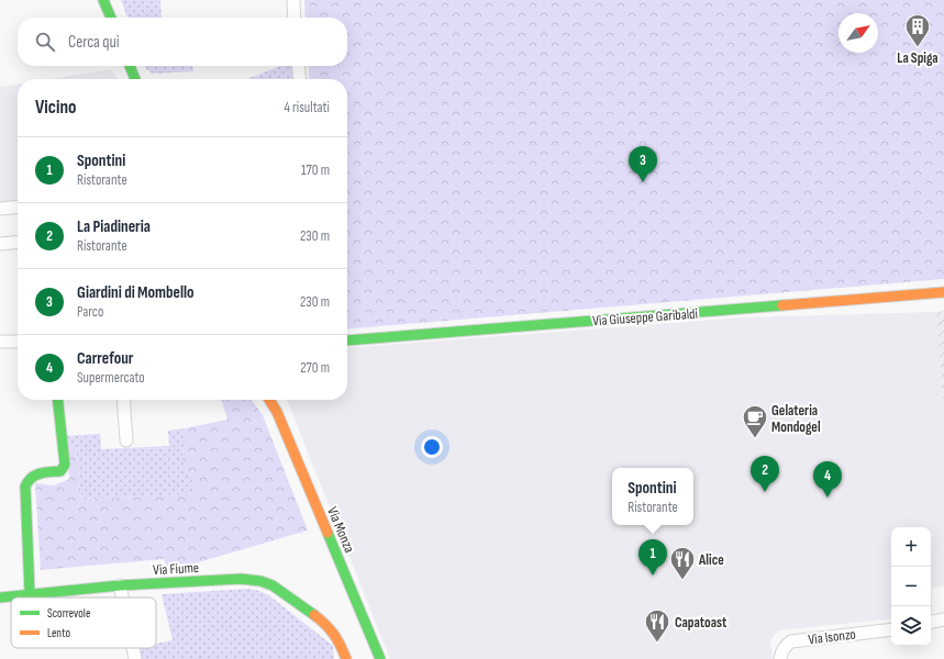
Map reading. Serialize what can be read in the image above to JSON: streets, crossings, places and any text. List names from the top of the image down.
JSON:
{
  "streets": {
    "street": [
      "Via Giuseppe Garibaldi",
      "Via Monza",
      "Via Fiume",
      "Via Isonzo"
    ]
  },
  "places": {
    "building": ["La Spiga"],
    "cafe": ["Gelateria Mondogel"],
    "restaurant": ["Alice", "Capatoast"]
  },
  "legend": ["Scorrevole", "Lento"],
  "north": "top right",
  "page": {
    "search": "Cerca qui",
    "heading": ["Vicino", "4 risultati"],
    "list": [
      {
        "mark": "1",
        "name": "Spontini",
        "note": "Ristorante",
        "value": "170 m"
      },
      {
        "mark": "2",
        "name": "La Piadineria",
        "note": "Ristorante",
        "value": "230 m"
      },
      {
        "mark": "3",
        "name": "Giardini di Mombello",
        "note": "Parco",
        "value": "230 m"
      },
      {
        "mark": "4",
        "name": "Carrefour",
        "note": "Supermercato",
        "value": "270 m"
      }
    ],
    "pins": [
      "3",
      "2",
      "4",
      "1"
    ],
    "popup": ["Spontini", "Ristorante"],
    "map_buttons": ["+", "−"]
  }
}
